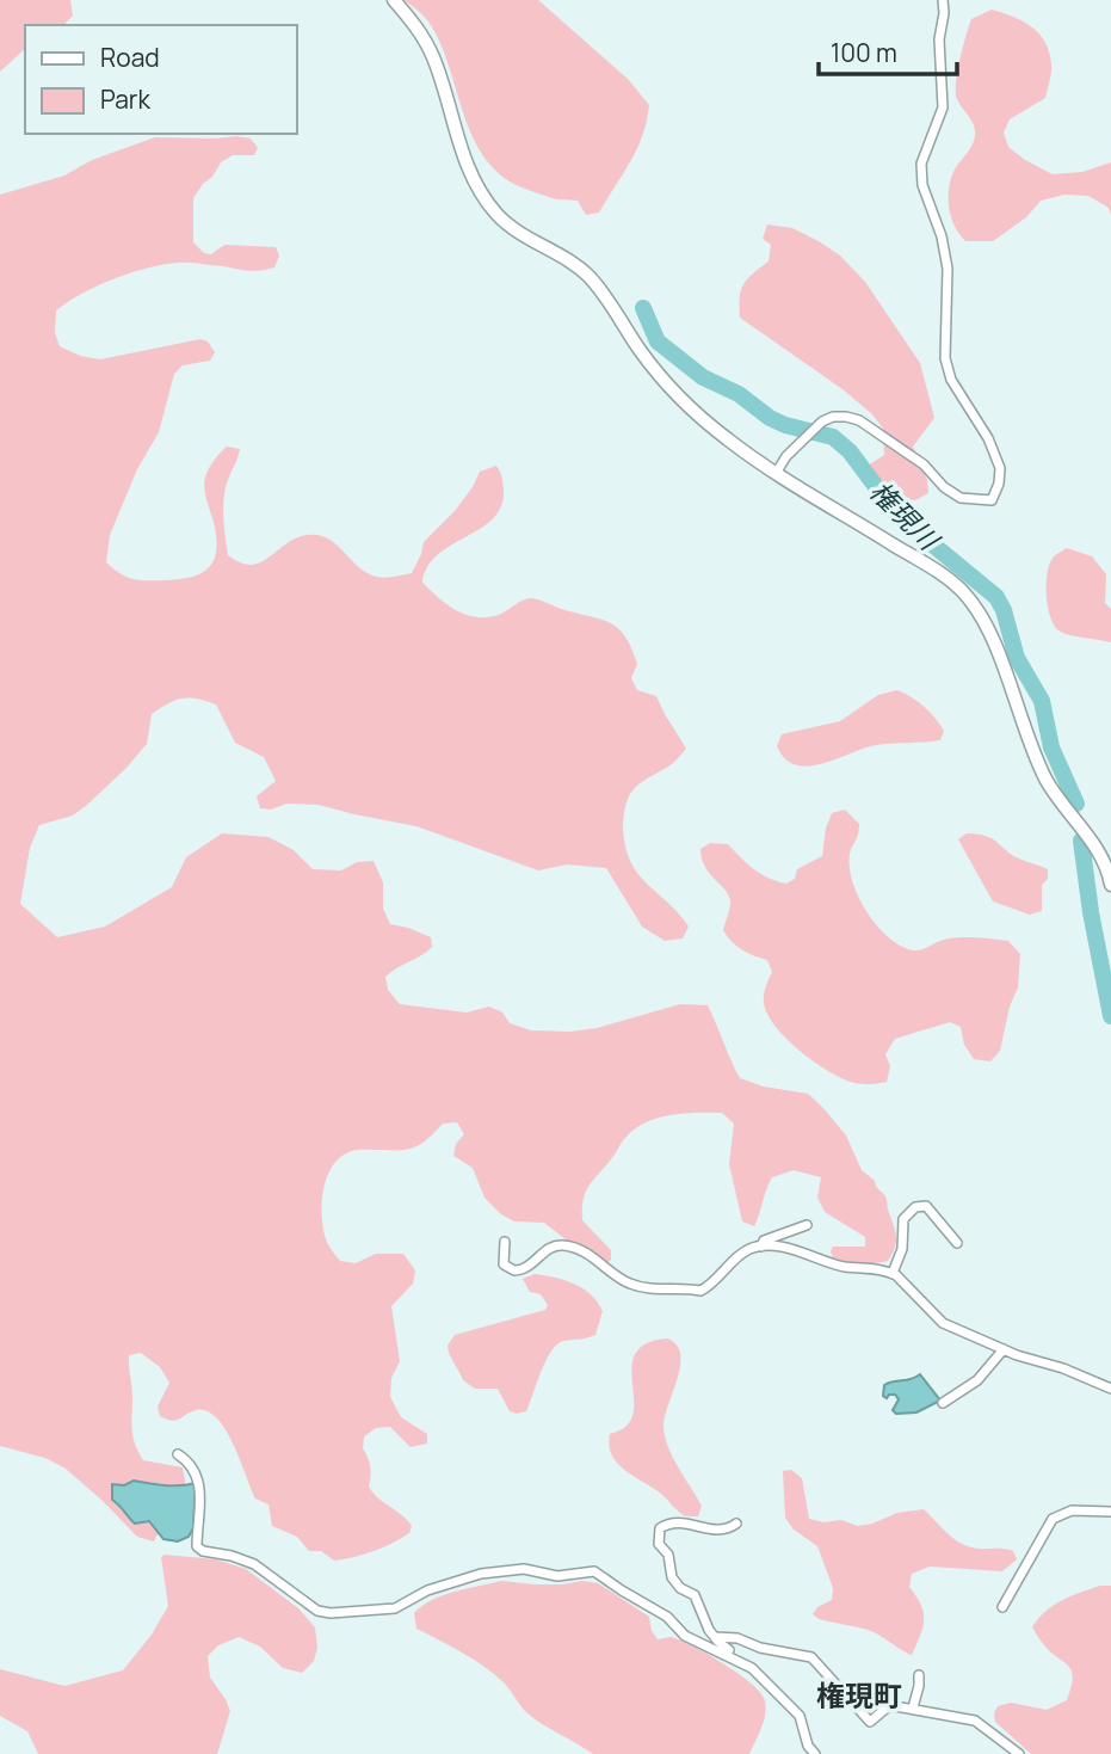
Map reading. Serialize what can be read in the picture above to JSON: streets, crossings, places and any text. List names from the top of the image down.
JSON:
{
  "districts": ["権現町"],
  "water": ["権現川"],
  "legend": ["Road", "Park"],
  "scale_bar": "100 m"
}
